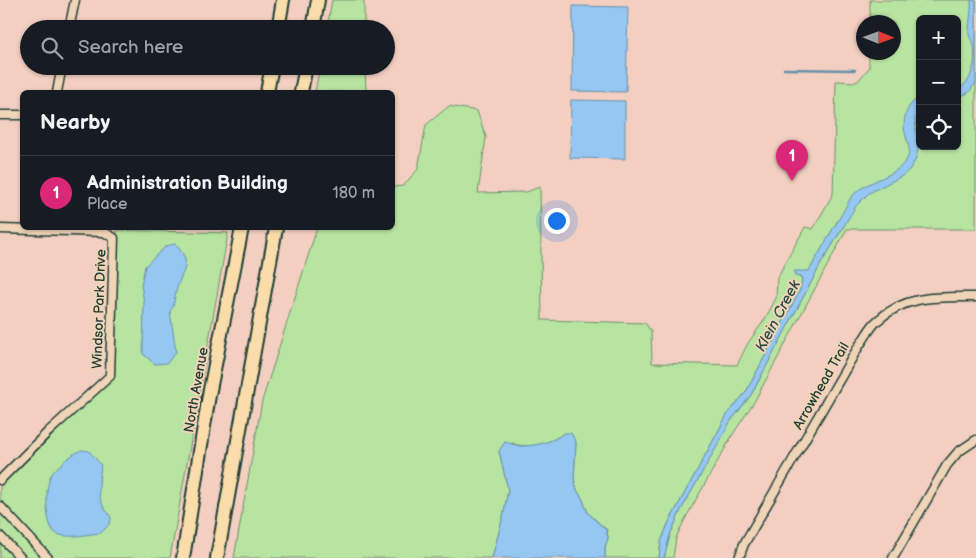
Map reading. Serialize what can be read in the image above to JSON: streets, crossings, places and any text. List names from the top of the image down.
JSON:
{
  "streets": {
    "main road": ["North Avenue"],
    "street": ["Windsor Park Drive", "Arrowhead Trail"]
  },
  "water": ["Klein Creek"],
  "north": "right",
  "page": {
    "map_buttons": ["+", "−"],
    "search": "Search here",
    "heading": "Nearby",
    "pins": "1",
    "list": [
      {
        "mark": "1",
        "name": "Administration Building",
        "note": "Place",
        "value": "180 m"
      }
    ]
  }
}
